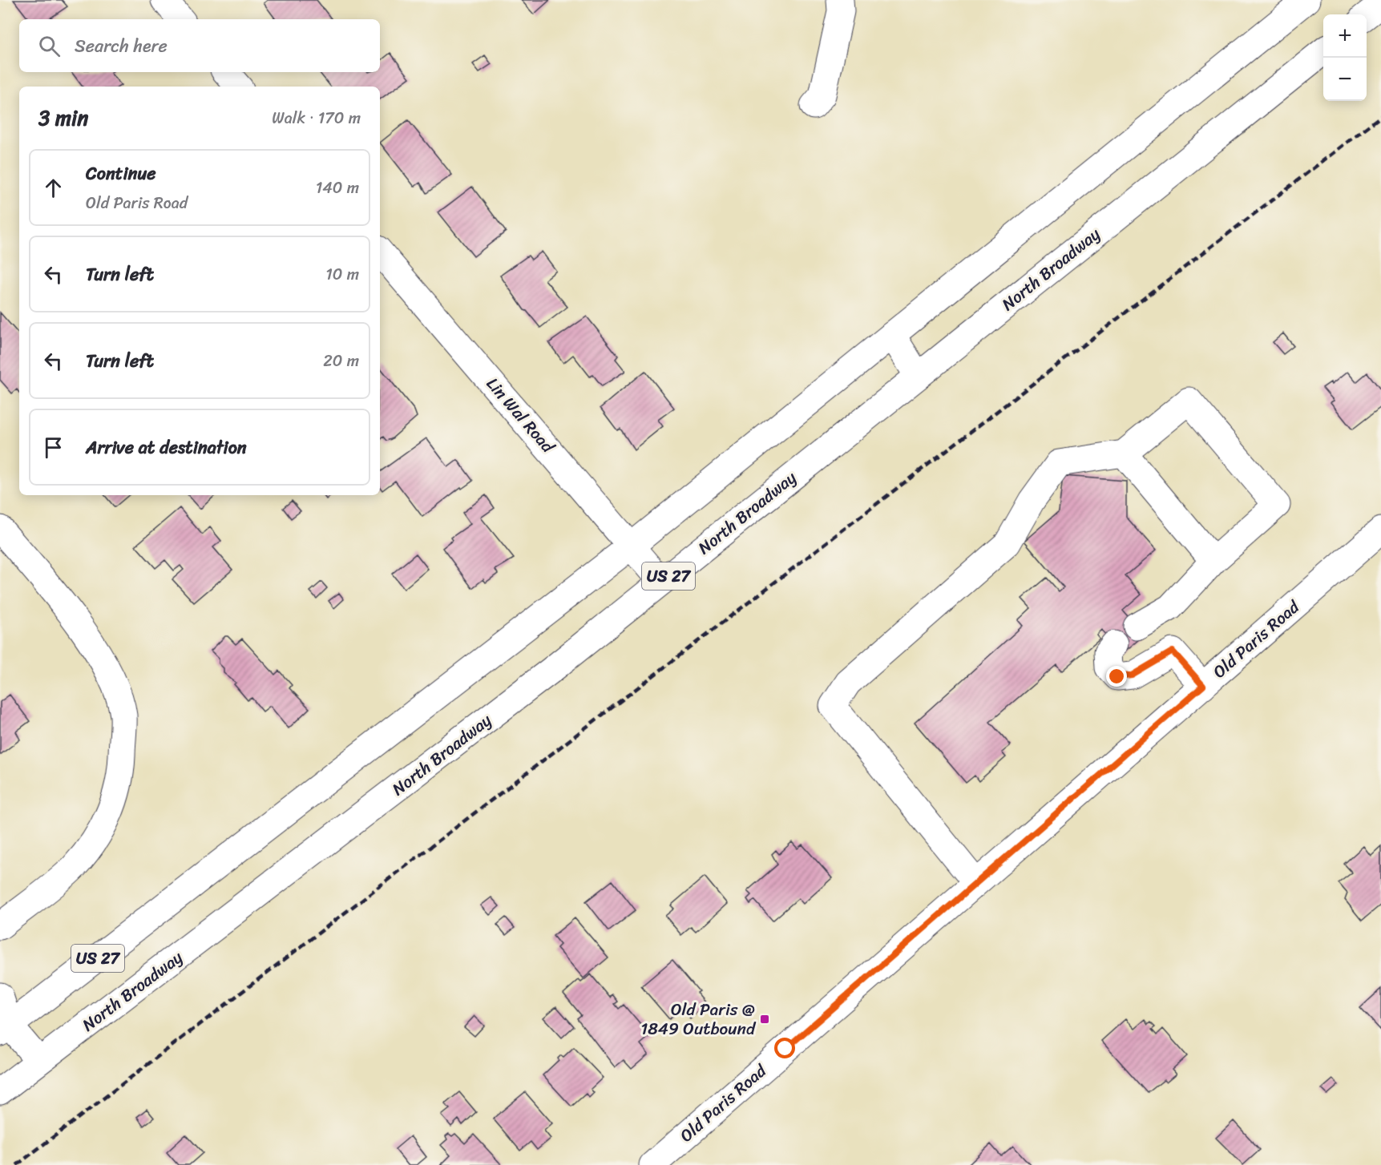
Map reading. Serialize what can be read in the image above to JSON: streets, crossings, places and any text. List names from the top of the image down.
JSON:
{
  "streets": {
    "main road": [
      "North Broadway",
      "Lin Wal Road",
      "US 27",
      "Old Paris Road"
    ]
  },
  "crossings": [
    ["North Broadway", "Lin Wal Road"],
    ["Lin Wal Road", "US 27"]
  ],
  "places": {
    "transit": ["Old Paris @ 1849 Outbound"]
  },
  "page": {
    "map_buttons": ["+", "−"],
    "search": "Search here",
    "heading": ["3 min", "Walk · 170 m"],
    "list": [
      ["Continue", "Old Paris Road", "140 m"],
      ["Turn left", "10 m"],
      ["Turn left", "20 m"],
      "Arrive at destination"
    ]
  }
}
